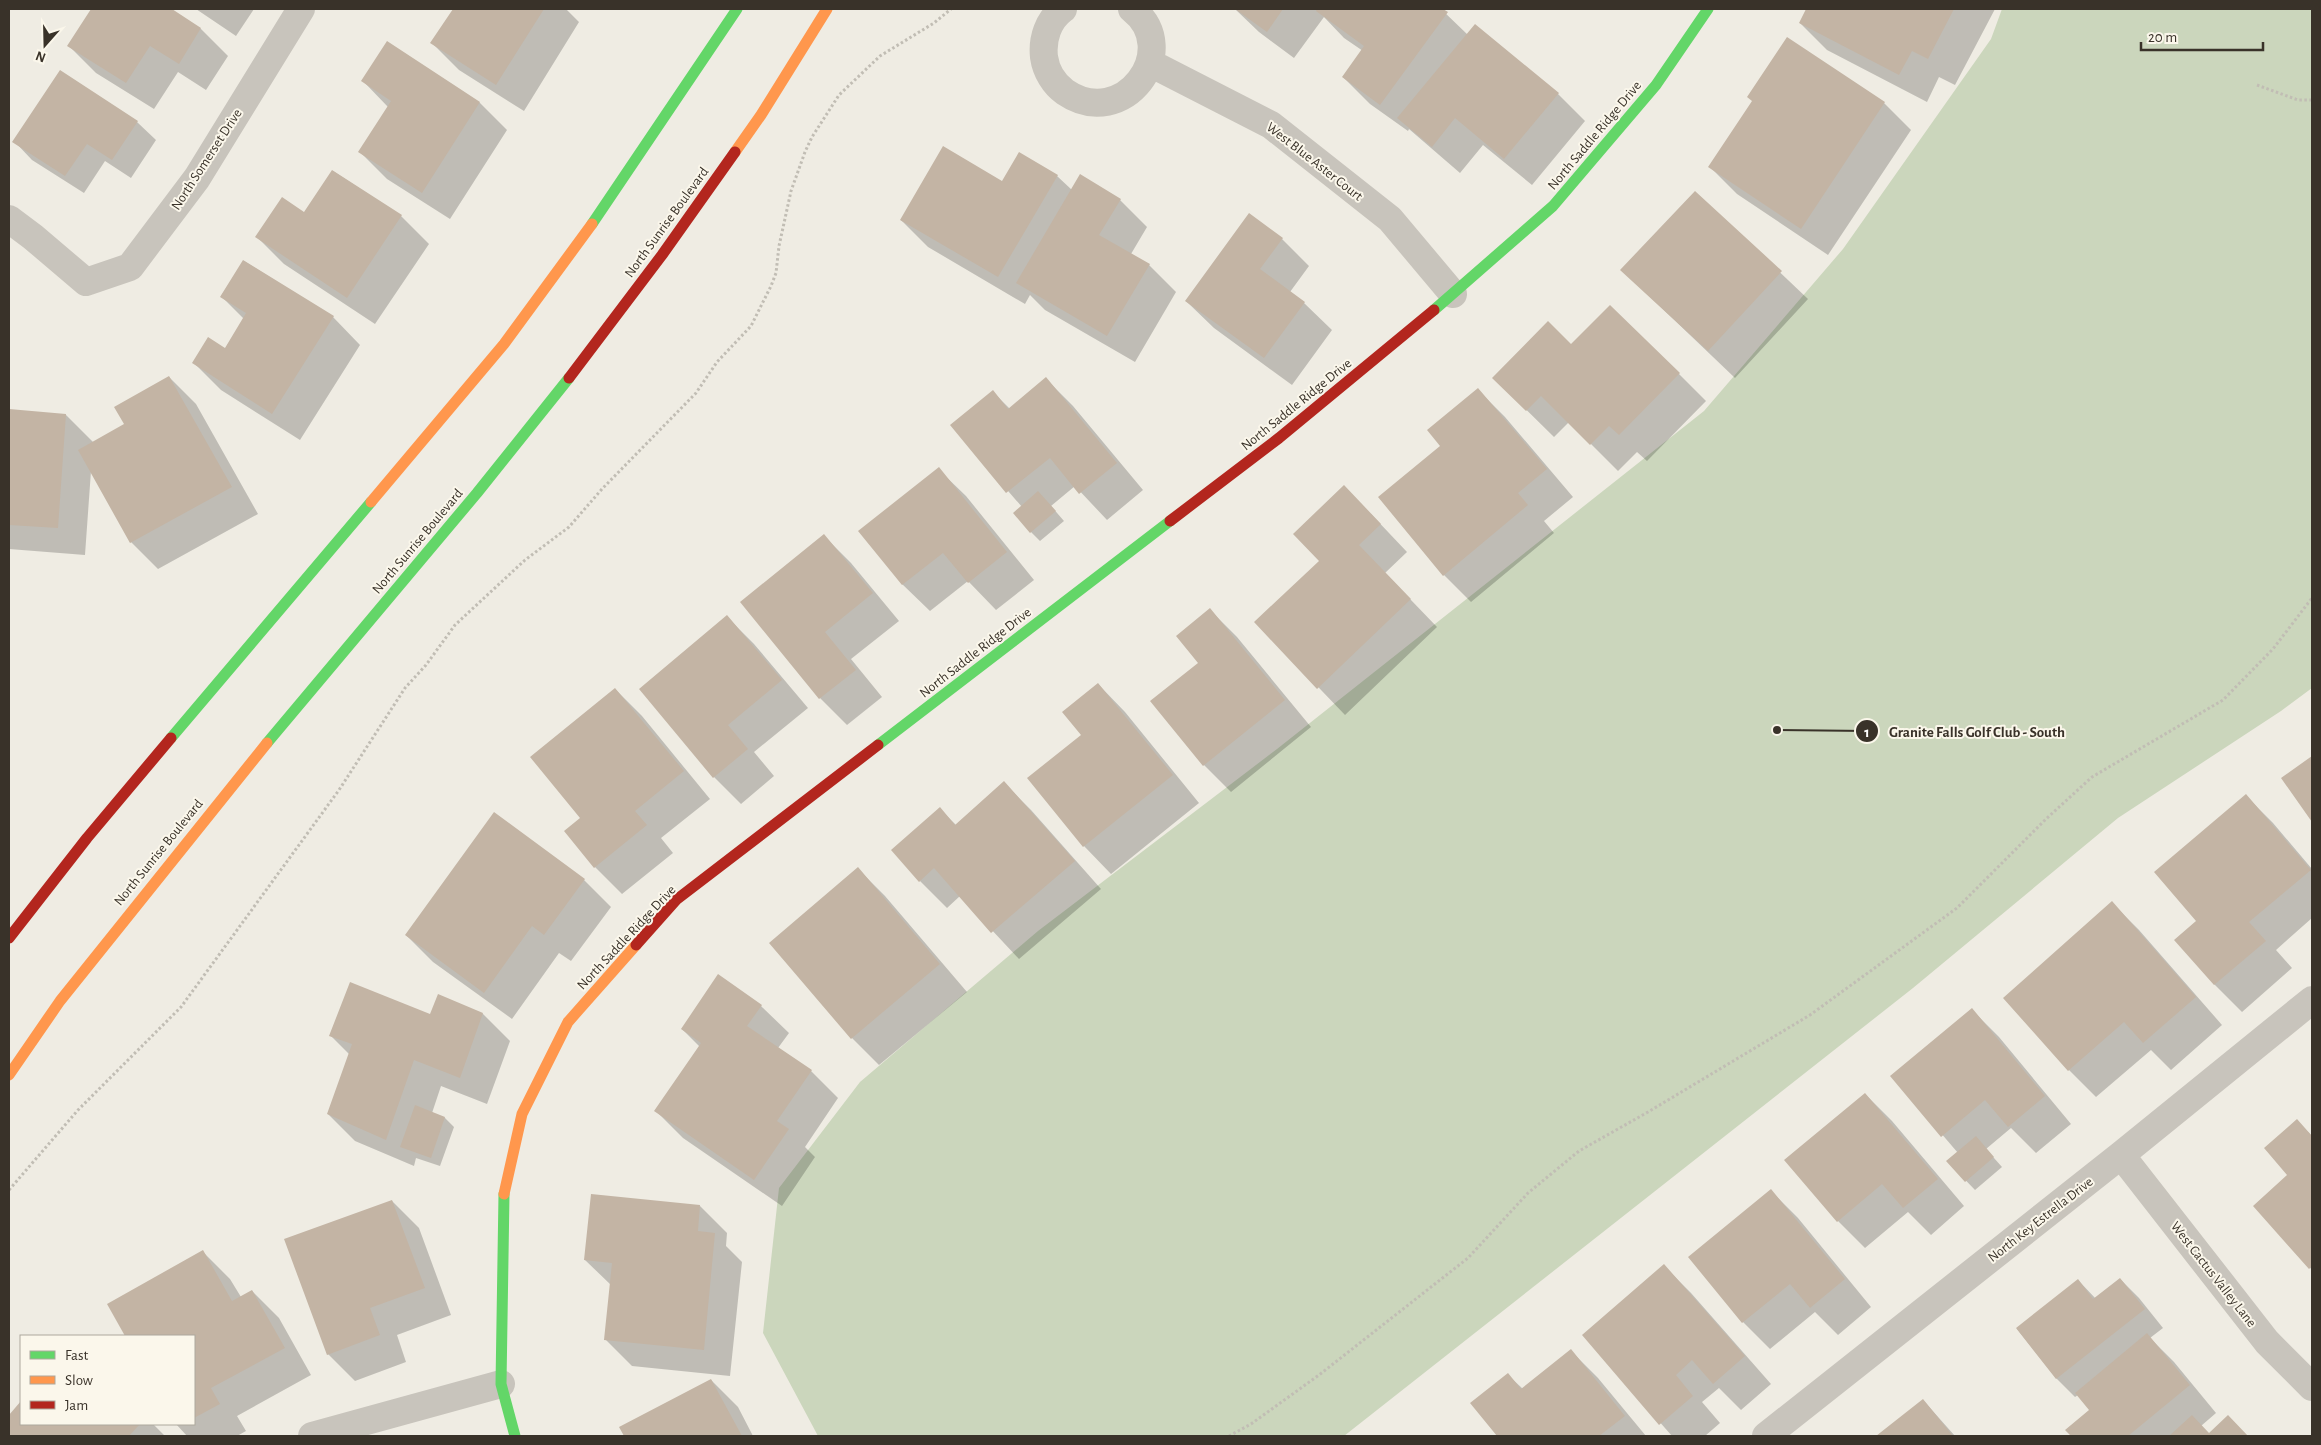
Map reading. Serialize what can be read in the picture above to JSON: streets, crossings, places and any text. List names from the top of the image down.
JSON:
{
  "streets": {
    "street": [
      "North Saddle Ridge Drive",
      "North Somerset Drive",
      "West Blue Aster Court",
      "North Sunrise Boulevard",
      "North Key Estrella Drive",
      "West Cactus Valley Lane"
    ]
  },
  "crossings": [
    ["North Saddle Ridge Drive", "West Blue Aster Court"],
    ["North Key Estrella Drive", "West Cactus Valley Lane"]
  ],
  "places": ["Granite Falls Golf Club - South"],
  "legend": ["Fast", "Slow", "Jam"],
  "scale_bar": "20 m",
  "north": "bottom"
}
